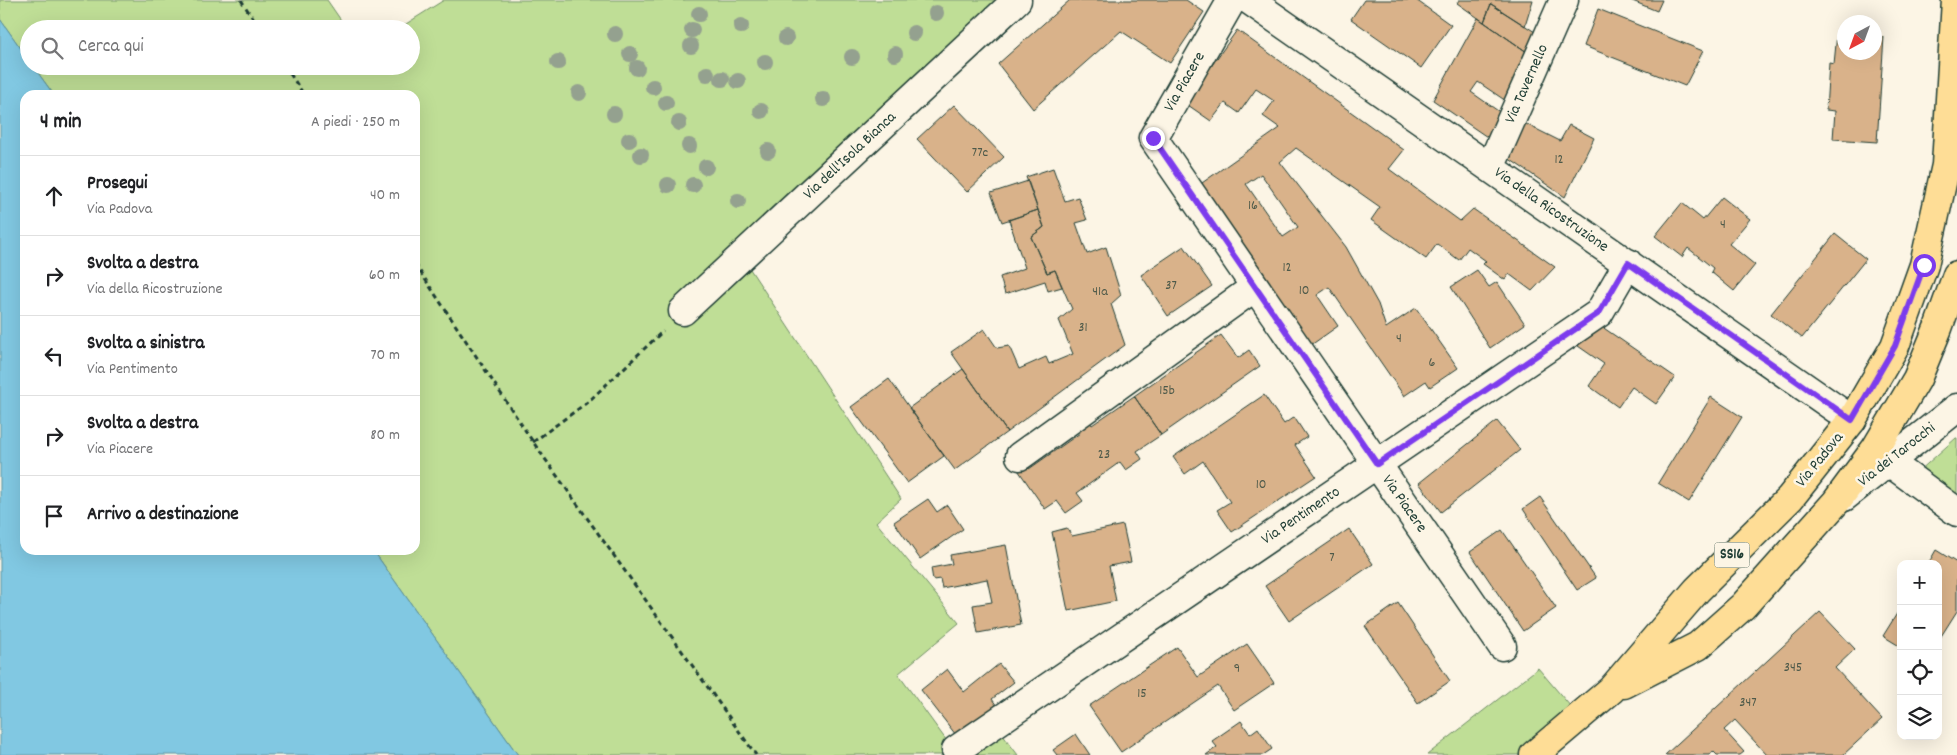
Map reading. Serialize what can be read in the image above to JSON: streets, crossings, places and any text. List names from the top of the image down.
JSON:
{
  "streets": {
    "main road": ["Via Padova", "SS16"],
    "street": [
      "Via Piacere",
      "Via Tavernello",
      "Via dell'Isola Bianca",
      "Via della Ricostruzione",
      "Via dei Tarocchi",
      "Via Pentimento"
    ]
  },
  "crossings": [
    ["Via Piacere", "Via Pentimento"],
    ["Via Tavernello", "Via della Ricostruzione"],
    ["Via della Ricostruzione", "Via Padova"],
    ["Via della Ricostruzione", "Via Pentimento"],
    ["Via dei Tarocchi", "Via Padova"]
  ],
  "house_numbers": [
    "77c",
    "12",
    "16",
    "4",
    "12",
    "37",
    "10",
    "41a",
    "31",
    "4",
    "6",
    "15b",
    "23",
    "10",
    "7",
    "345",
    "9",
    "15",
    "347"
  ],
  "north": "bottom left",
  "page": {
    "search": "Cerca qui",
    "heading": ["4 min", "A piedi · 250 m"],
    "list": [
      ["Prosegui", "Via Padova", "40 m"],
      ["Svolta a destra", "Via della Ricostruzione", "60 m"],
      ["Svolta a sinistra", "Via Pentimento", "70 m"],
      ["Svolta a destra", "Via Piacere", "80 m"],
      "Arrivo a destinazione"
    ],
    "map_buttons": ["+", "−"]
  }
}
